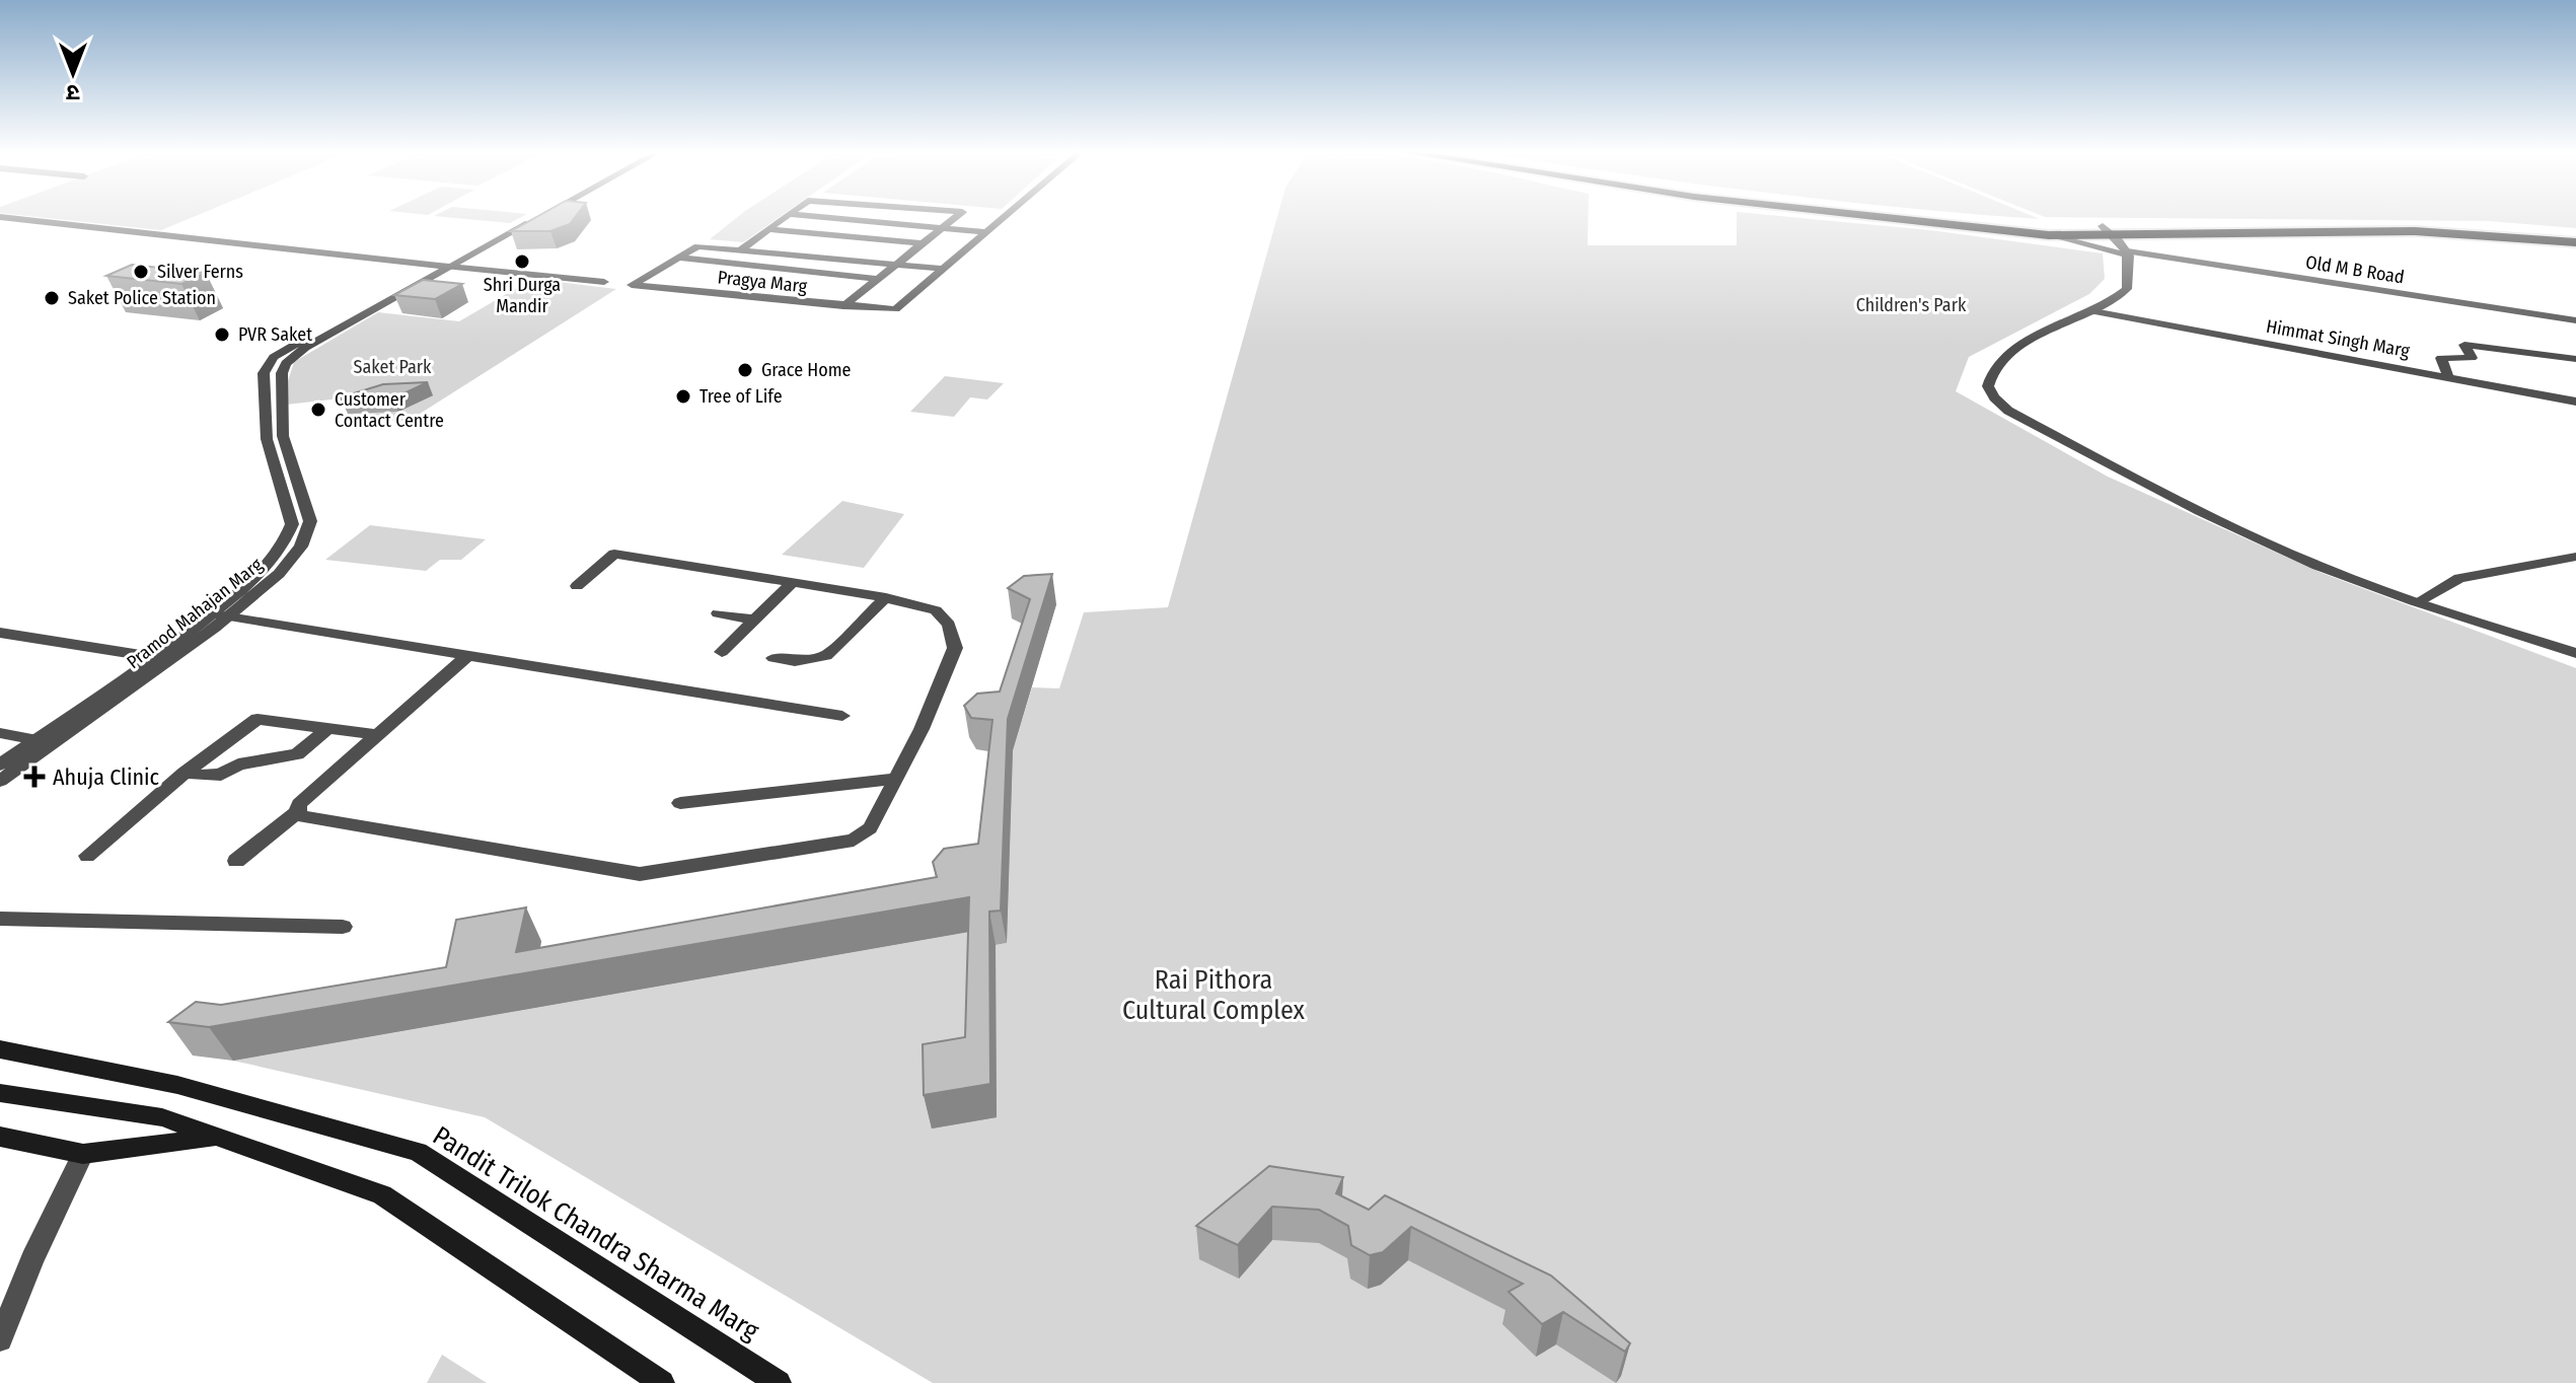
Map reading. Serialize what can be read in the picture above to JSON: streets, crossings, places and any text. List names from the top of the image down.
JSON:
{
  "streets": {
    "main road": ["Pandit Trilok Chandra Sharma Marg"],
    "street": [
      "Old M B Road",
      "Pragya Marg",
      "Himmat Singh Marg",
      "Pramod Mahajan Marg"
    ]
  },
  "parks": ["Children's Park", "Saket Park", "Rai Pithora Cultural Complex"],
  "places": {
    "other": [
      "Shri Durga Mandir",
      "Silver Ferns",
      "Saket Police Station",
      "PVR Saket",
      "Grace Home",
      "Tree of Life",
      "Customer Contact Centre"
    ],
    "health": ["Ahuja Clinic"]
  },
  "north": "bottom"
}
